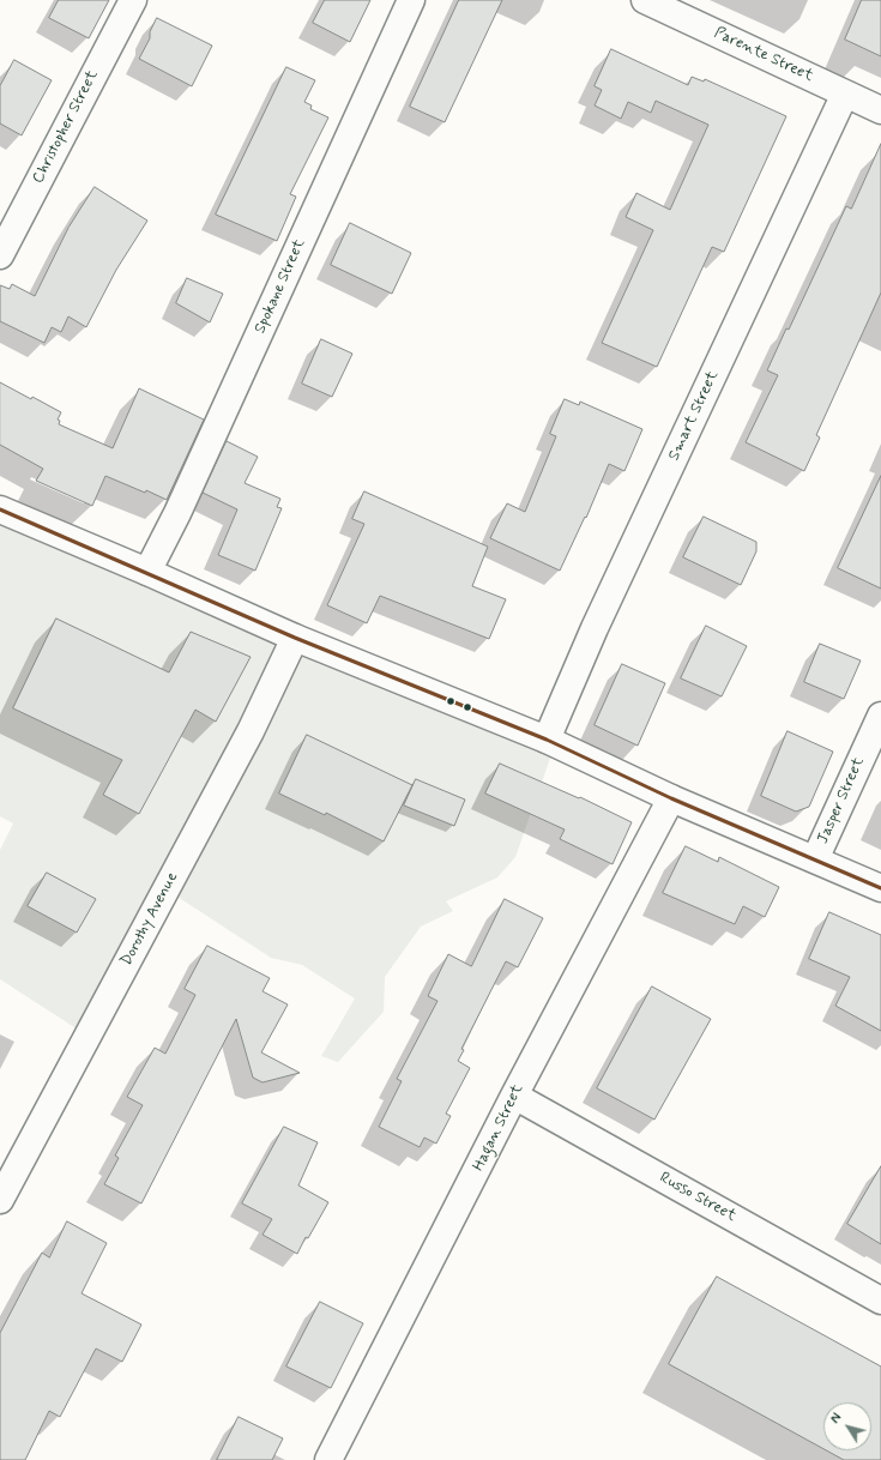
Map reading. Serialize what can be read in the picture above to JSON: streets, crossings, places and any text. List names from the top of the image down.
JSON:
{
  "streets": {
    "street": [
      "Parente Street",
      "Christopher Street",
      "Spokane Street",
      "Smart Street",
      "Jasper Street",
      "Dorothy Avenue",
      "Hagan Street",
      "Russo Street"
    ]
  },
  "crossings": [
    ["Parente Street", "Smart Street"],
    ["Hagan Street", "Russo Street"]
  ],
  "north": "top left"
}
